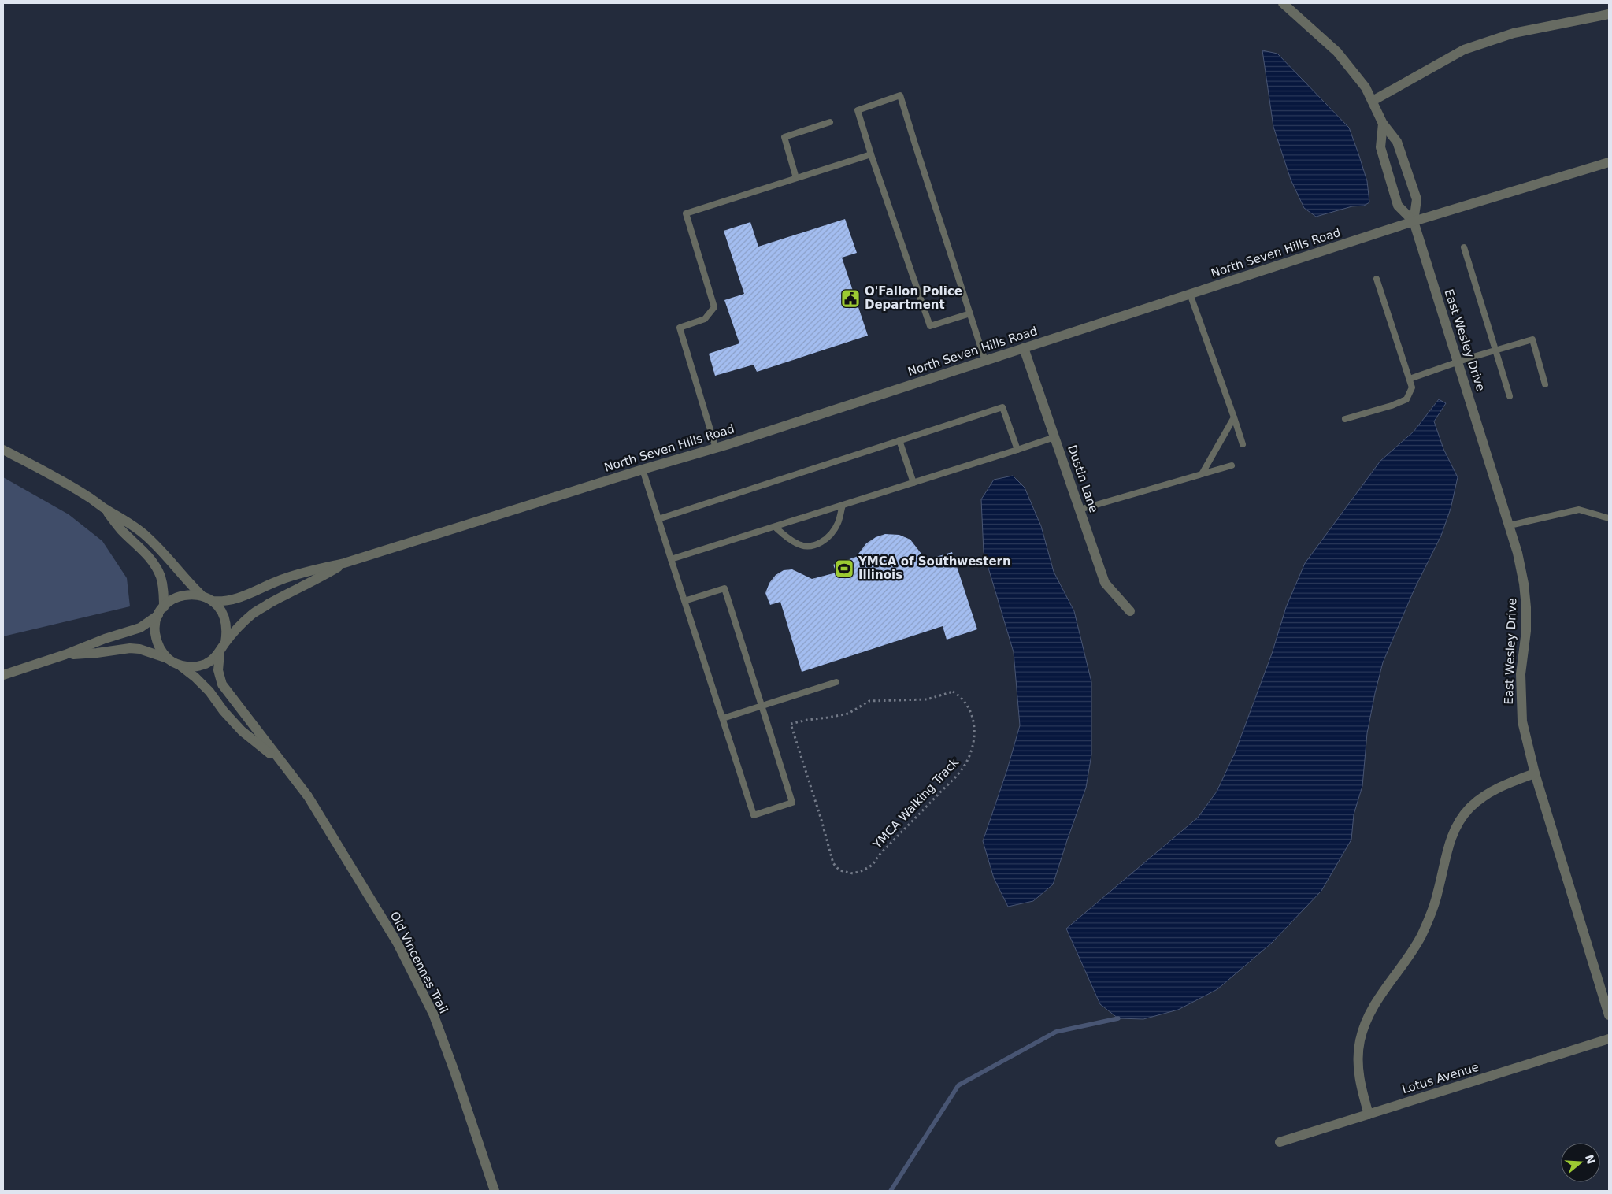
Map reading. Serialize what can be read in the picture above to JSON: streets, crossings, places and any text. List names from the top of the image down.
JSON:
{
  "streets": {
    "street": [
      "North Seven Hills Road",
      "East Wesley Drive",
      "Dustin Lane",
      "Old Vincennes Trail",
      "Lotus Avenue"
    ],
    "path": ["YMCA Walking Track"]
  },
  "crossings": [
    ["North Seven Hills Road", "East Wesley Drive"],
    ["North Seven Hills Road", "Dustin Lane"],
    ["North Seven Hills Road", "Old Vincennes Trail"]
  ],
  "places": {
    "public building": ["O'Fallon Police Department"],
    "sports": ["YMCA of Southwestern Illinois"]
  },
  "north": "right"
}
